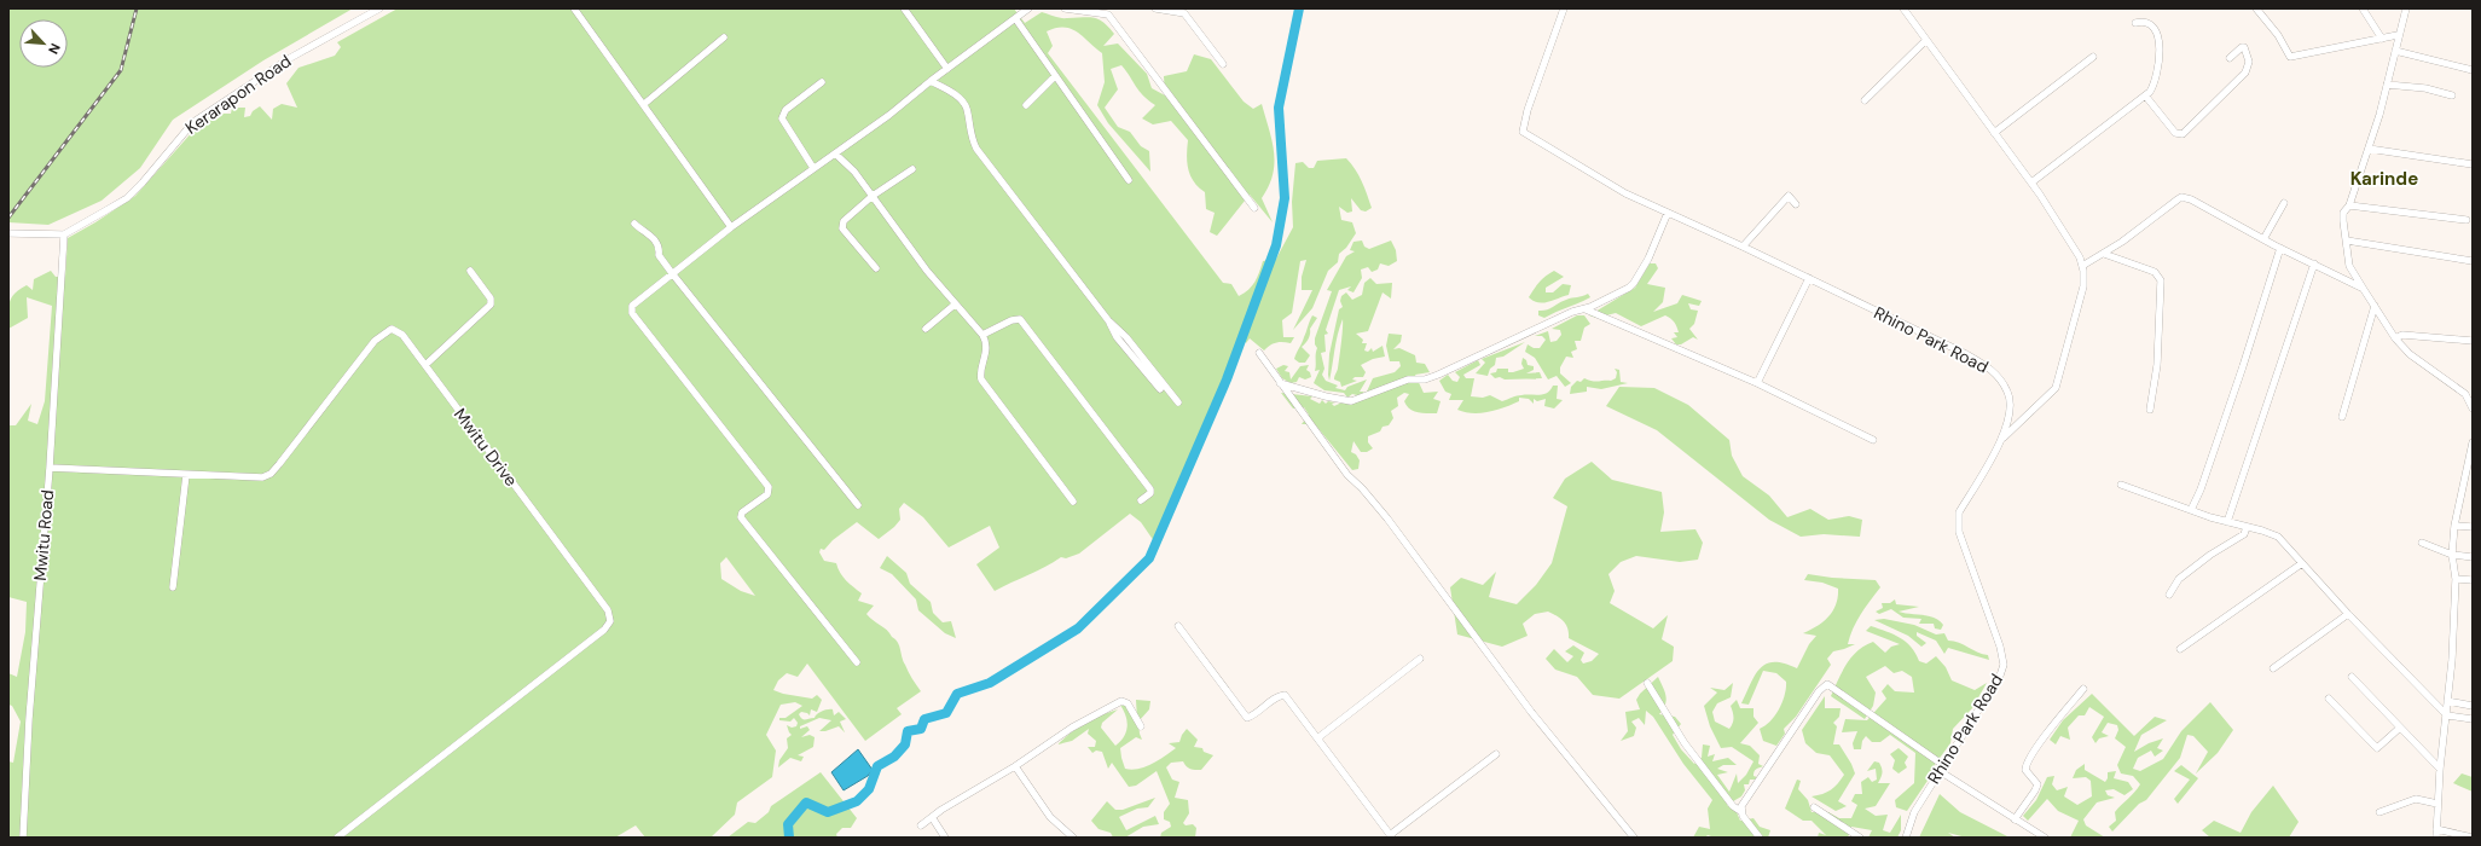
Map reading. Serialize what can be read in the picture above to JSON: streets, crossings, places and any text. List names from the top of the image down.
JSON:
{
  "streets": {
    "street": [
      "Kerarapon Road",
      "Rhino Park Road",
      "Mwitu Drive",
      "Mwitu Road"
    ]
  },
  "crossings": [
    ["Kerarapon Road", "Mwitu Road"],
    ["Mwitu Drive", "Mwitu Road"]
  ],
  "districts": ["Karinde"],
  "north": "bottom right"
}
